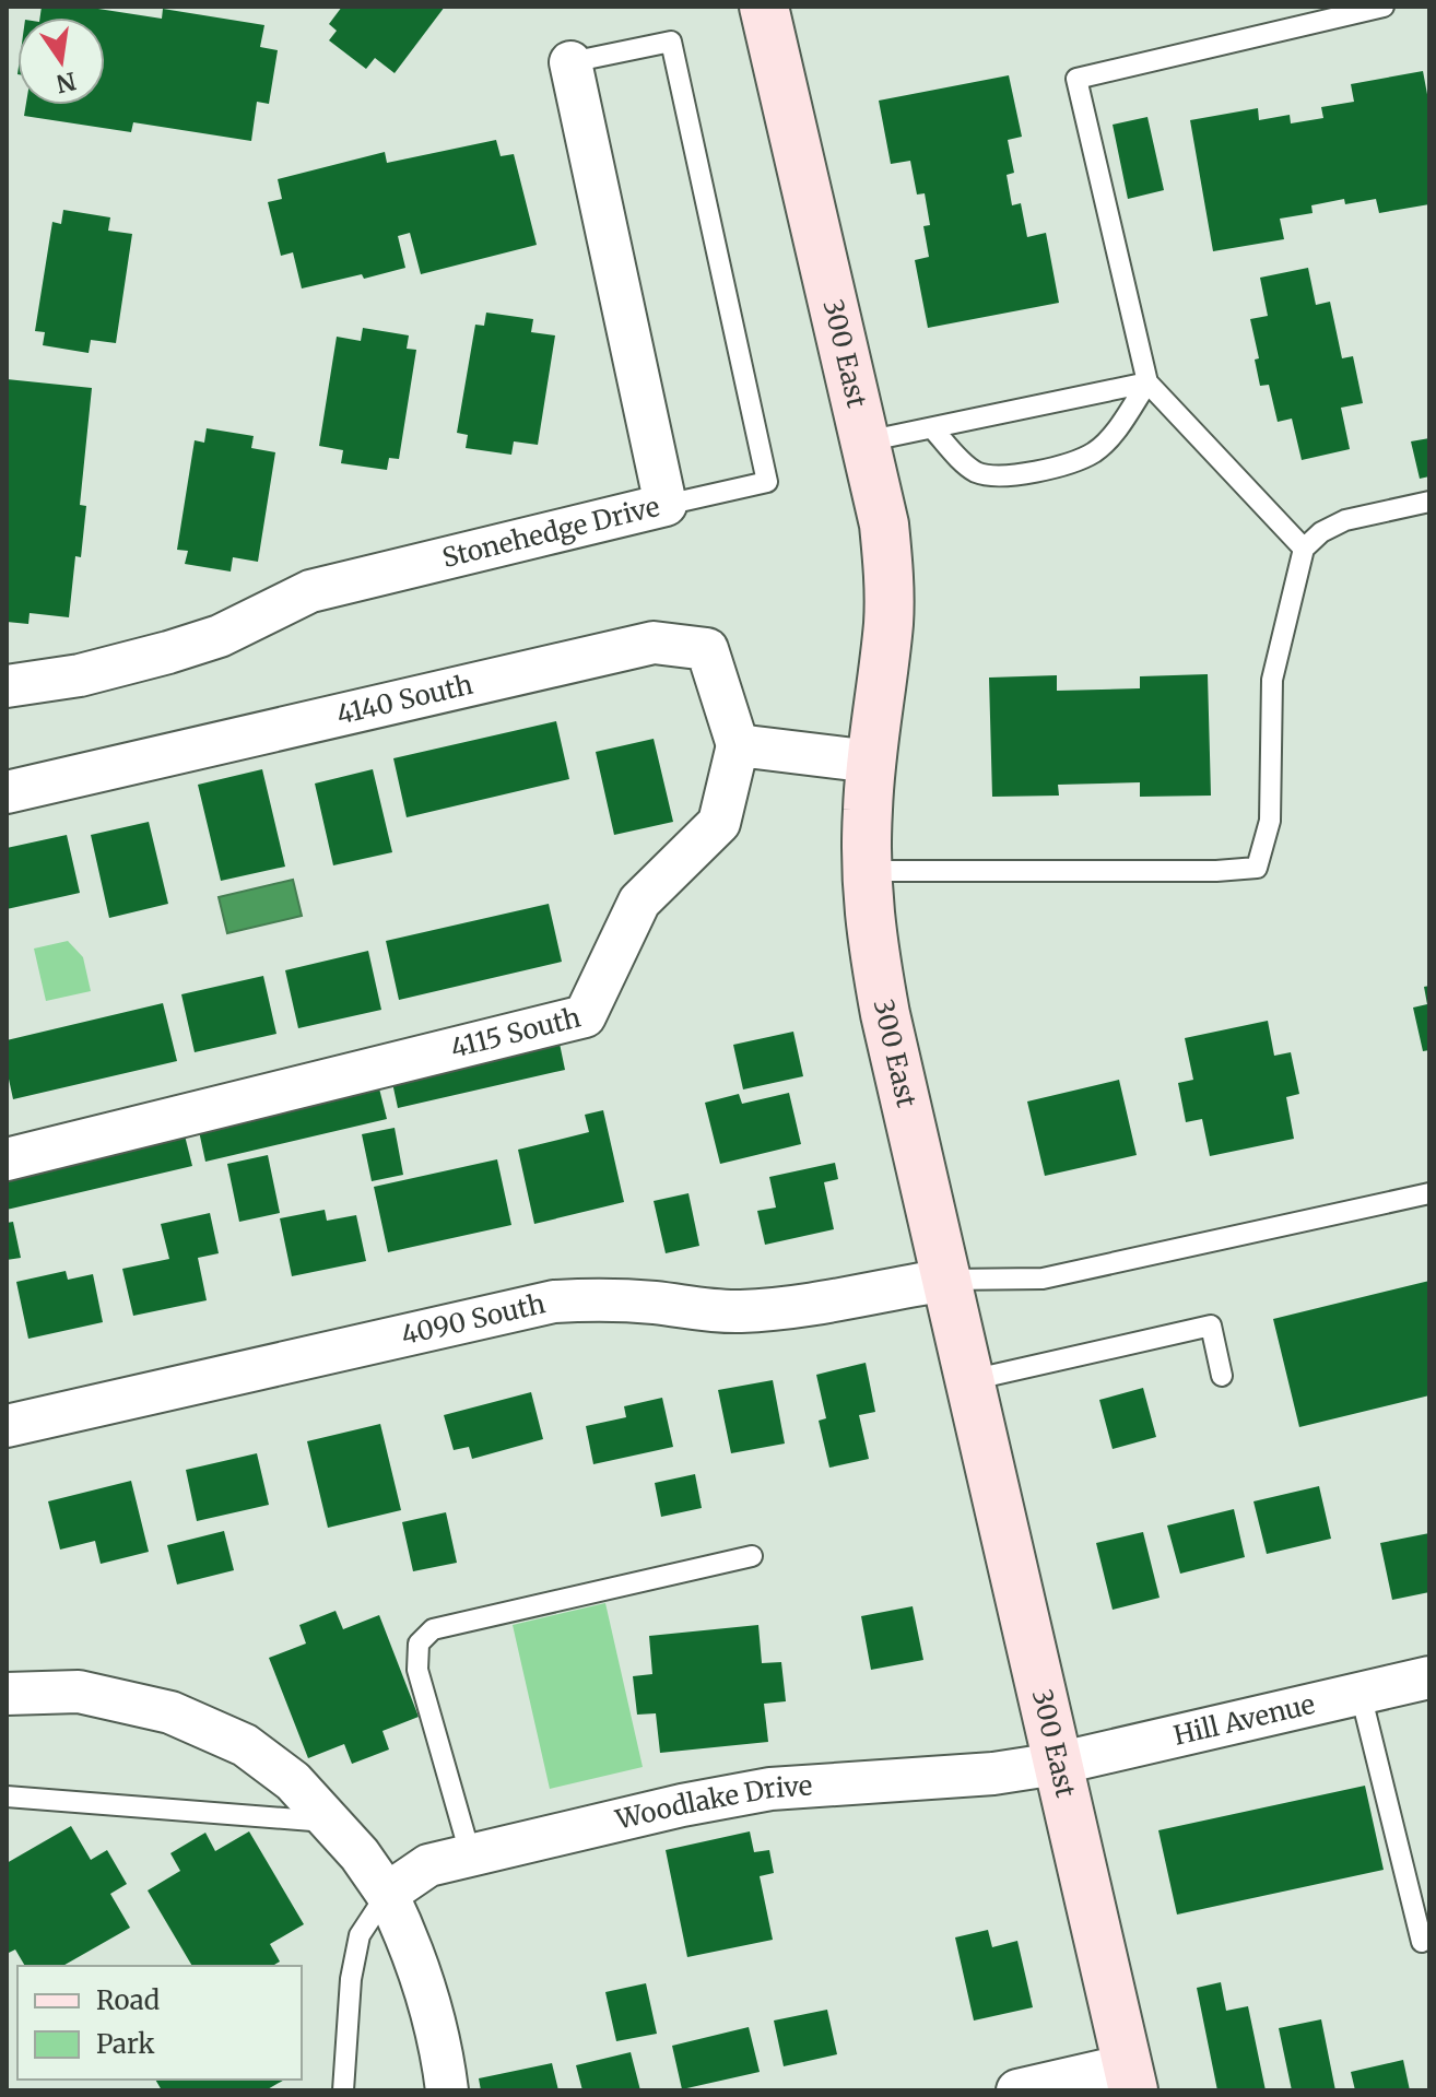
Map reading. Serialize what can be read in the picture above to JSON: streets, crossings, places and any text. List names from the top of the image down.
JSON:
{
  "streets": {
    "street": [
      "300 East",
      "Stonehedge Drive",
      "4140 South",
      "4115 South",
      "4090 South",
      "Hill Avenue",
      "Woodlake Drive"
    ]
  },
  "crossings": [
    ["300 East", "4090 South"],
    ["300 East", "Hill Avenue"],
    ["300 East", "Woodlake Drive"],
    ["4140 South", "4115 South"],
    ["Hill Avenue", "Woodlake Drive"]
  ],
  "legend": ["Road", "Park"],
  "north": "bottom"
}
